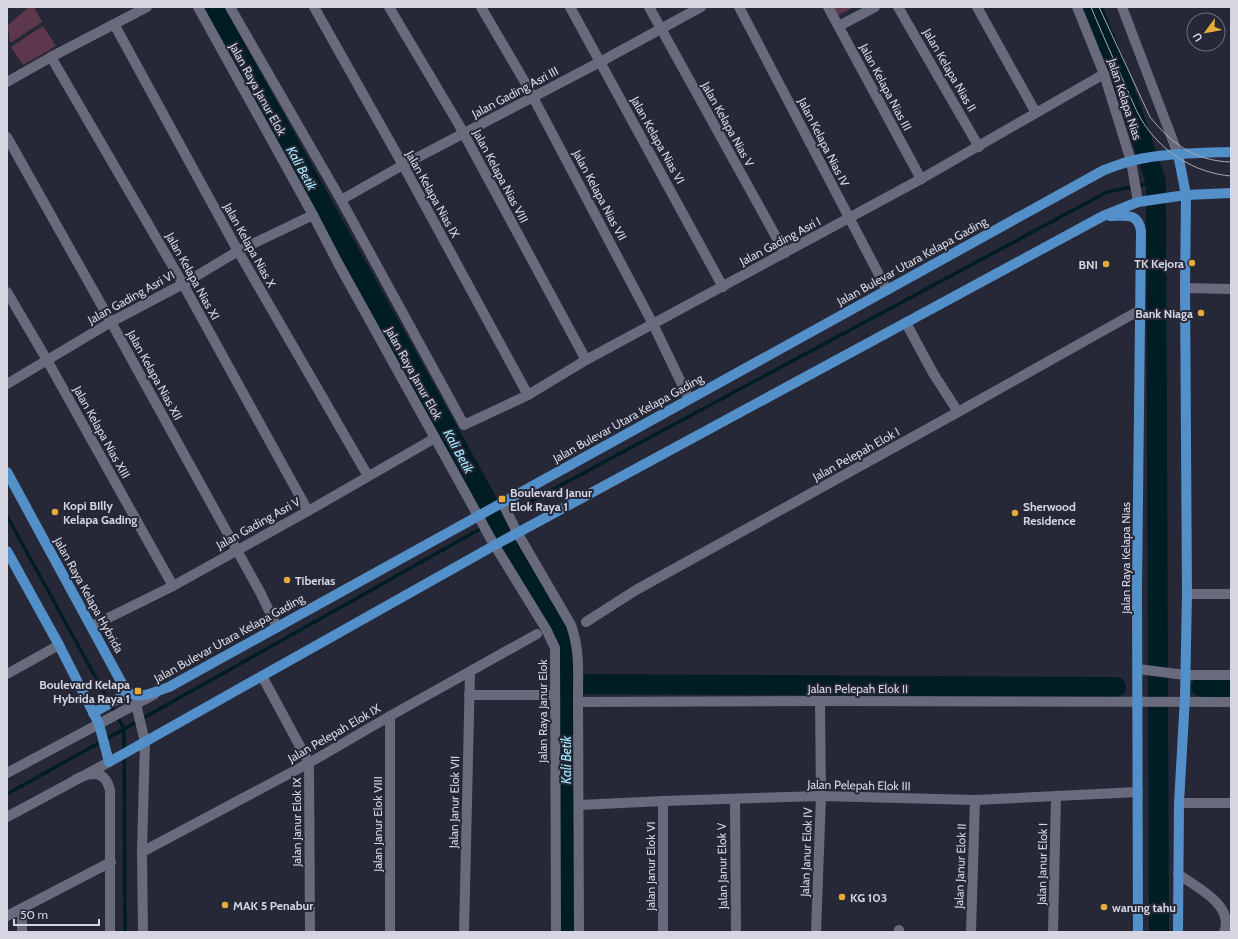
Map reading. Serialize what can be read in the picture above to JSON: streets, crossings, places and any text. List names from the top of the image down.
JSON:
{
  "streets": {
    "main road": ["Jalan Bulevar Utara Kelapa Gading", "Jalan Raya Kelapa Nias", "Jalan Raya Kelapa Hybrida"],
    "street": [
      "Jalan Kelapa Nias II",
      "Jalan Kelapa Nias III",
      "Jalan Raya Janur Elok",
      "Jalan Gading Asri III",
      "Jalan Kelapa Nias",
      "Jalan Kelapa Nias V",
      "Jalan Kelapa Nias VI",
      "Jalan Kelapa Nias IV",
      "Jalan Kelapa Nias VIII",
      "Jalan Kelapa Nias IX",
      "Jalan Kelapa Nias VII",
      "Jalan Gading Asri I",
      "Jalan Kelapa Nias X",
      "Jalan Kelapa Nias XI",
      "Jalan Gading Asri VI",
      "Jalan Kelapa Nias XII",
      "Jalan Kelapa Nias XIII",
      "Jalan Pelepah Elok I",
      "Jalan Gading Asri V",
      "Jalan Pelepah Elok II",
      "Jalan Pelepah Elok IX",
      "Jalan Pelepah Elok III",
      "Jalan Janur Elok VII",
      "Jalan Janur Elok IX",
      "Jalan Janur Elok VIII",
      "Jalan Janur Elok IV",
      "Jalan Janur Elok I",
      "Jalan Janur Elok VI",
      "Jalan Janur Elok V",
      "Jalan Janur Elok II"
    ]
  },
  "crossings": [
    ["Jalan Kelapa Nias II", "Jalan Gading Asri I"],
    ["Jalan Kelapa Nias III", "Jalan Gading Asri I"],
    ["Jalan Raya Janur Elok", "Jalan Gading Asri III"],
    ["Jalan Raya Janur Elok", "Jalan Gading Asri I"],
    ["Jalan Raya Janur Elok", "Jalan Bulevar Utara Kelapa Gading"],
    ["Jalan Raya Janur Elok", "Jalan Gading Asri VI"],
    ["Jalan Raya Janur Elok", "Jalan Gading Asri V"],
    ["Jalan Gading Asri III", "Jalan Kelapa Nias V"],
    ["Jalan Gading Asri III", "Jalan Kelapa Nias VI"],
    ["Jalan Gading Asri III", "Jalan Kelapa Nias VIII"],
    ["Jalan Gading Asri III", "Jalan Kelapa Nias IX"],
    ["Jalan Gading Asri III", "Jalan Kelapa Nias VII"],
    ["Jalan Kelapa Nias", "Jalan Gading Asri I"],
    ["Jalan Kelapa Nias", "Jalan Bulevar Utara Kelapa Gading"],
    ["Jalan Kelapa Nias V", "Jalan Gading Asri I"],
    ["Jalan Kelapa Nias VI", "Jalan Gading Asri I"],
    ["Jalan Kelapa Nias IV", "Jalan Gading Asri I"],
    ["Jalan Kelapa Nias IV", "Jalan Bulevar Utara Kelapa Gading"],
    ["Jalan Kelapa Nias VIII", "Jalan Gading Asri I"],
    ["Jalan Kelapa Nias IX", "Jalan Gading Asri I"],
    ["Jalan Kelapa Nias VII", "Jalan Gading Asri I"],
    ["Jalan Kelapa Nias VII", "Jalan Bulevar Utara Kelapa Gading"],
    ["Jalan Kelapa Nias X", "Jalan Gading Asri VI"],
    ["Jalan Kelapa Nias X", "Jalan Gading Asri V"],
    ["Jalan Bulevar Utara Kelapa Gading", "Jalan Kelapa Nias XII"],
    ["Jalan Kelapa Nias XI", "Jalan Gading Asri VI"],
    ["Jalan Kelapa Nias XI", "Jalan Gading Asri V"],
    ["Jalan Gading Asri VI", "Jalan Kelapa Nias XII"],
    ["Jalan Gading Asri VI", "Jalan Kelapa Nias XIII"],
    ["Jalan Kelapa Nias XII", "Jalan Gading Asri V"],
    ["Jalan Kelapa Nias XIII", "Jalan Gading Asri V"],
    ["Jalan Pelepah Elok I", "Jalan Raya Kelapa Nias"],
    ["Jalan Gading Asri V", "Jalan Raya Kelapa Hybrida"],
    ["Jalan Raya Kelapa Nias", "Jalan Pelepah Elok II"],
    ["Jalan Raya Kelapa Nias", "Jalan Pelepah Elok III"],
    ["Jalan Pelepah Elok II", "Jalan Janur Elok IV"],
    ["Jalan Pelepah Elok IX", "Jalan Janur Elok VII"],
    ["Jalan Pelepah Elok IX", "Jalan Janur Elok IX"],
    ["Jalan Pelepah Elok IX", "Jalan Janur Elok VIII"],
    ["Jalan Pelepah Elok III", "Jalan Janur Elok IV"],
    ["Jalan Pelepah Elok III", "Jalan Janur Elok I"],
    ["Jalan Pelepah Elok III", "Jalan Janur Elok VI"],
    ["Jalan Pelepah Elok III", "Jalan Janur Elok V"],
    ["Jalan Pelepah Elok III", "Jalan Janur Elok II"]
  ],
  "water": ["Kali Betik"],
  "places": {
    "other": [
      "TK Kejora",
      "BNI",
      "Bank Niaga",
      "Kopi BIlly Kelapa Gading",
      "Sherwood Residence",
      "Tiberias",
      "KG 103",
      "MAK 5 Penabur",
      "warung tahu"
    ],
    "transit": ["Boulevard Janur Elok Raya 1", "Boulevard Kelapa Hybrida Raya 1"]
  },
  "scale_bar": "50 m",
  "north": "bottom left"
}
